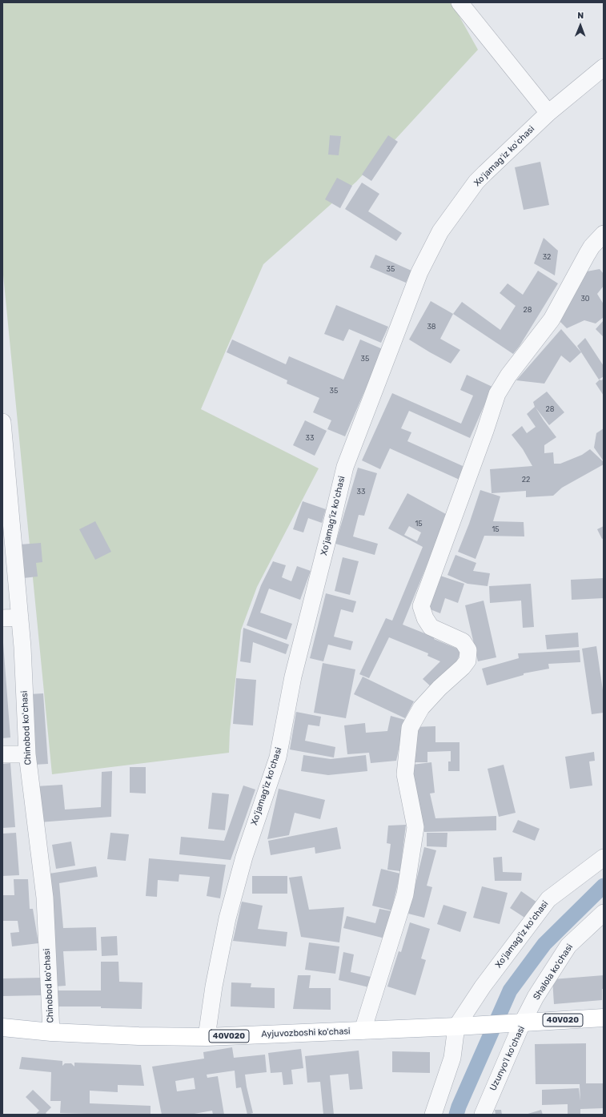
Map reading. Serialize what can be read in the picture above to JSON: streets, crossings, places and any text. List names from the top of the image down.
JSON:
{
  "streets": {
    "main road": ["40V020", "Ayjuvozboshi ko'chasi", "Uzunyoʻl koʻchasi"],
    "street": ["Xoʻjamagʻiz koʻchasi", "Chinobod koʻchasi", "Shalola ko'chasi"]
  },
  "crossings": [
    ["Xoʻjamagʻiz koʻchasi", "40V020"],
    ["Xoʻjamagʻiz koʻchasi", "Ayjuvozboshi ko'chasi"],
    ["Chinobod koʻchasi", "Ayjuvozboshi ko'chasi"],
    ["Shalola ko'chasi", "40V020"],
    ["Shalola ko'chasi", "Uzunyoʻl koʻchasi"],
    ["40V020", "Ayjuvozboshi ko'chasi"],
    ["40V020", "Uzunyoʻl koʻchasi"]
  ],
  "house_numbers": [
    "32",
    "35",
    "30",
    "28",
    "38",
    "35",
    "35",
    "28",
    "33",
    "22",
    "33",
    "15",
    "15"
  ],
  "north": "top"
}
